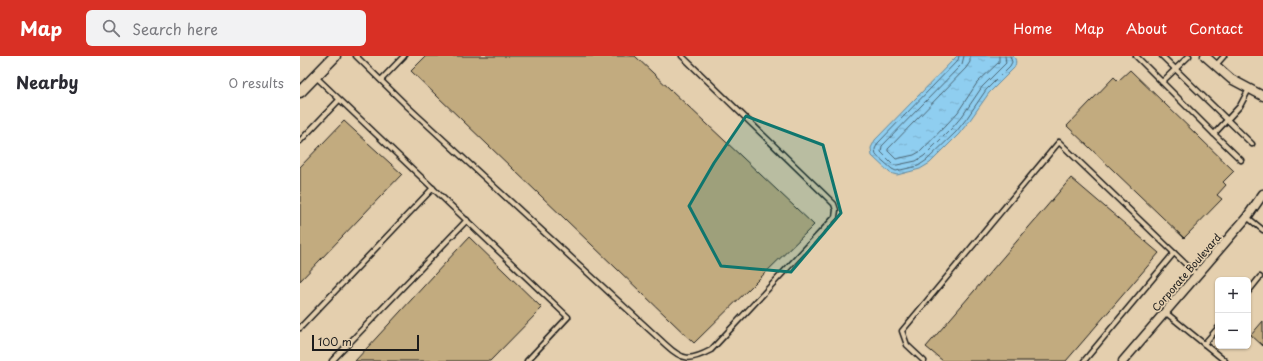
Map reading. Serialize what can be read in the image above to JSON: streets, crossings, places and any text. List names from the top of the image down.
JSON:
{
  "streets": {
    "street": ["Corporate Boulevard"]
  },
  "scale_bar": "100 m",
  "page": {
    "header": "Map",
    "search": "Search here",
    "nav": [
      "Home",
      "Map",
      "About",
      "Contact"
    ],
    "heading": ["Nearby", "0 results"],
    "map_buttons": ["+", "−"],
    "scale": "100 m"
  }
}
